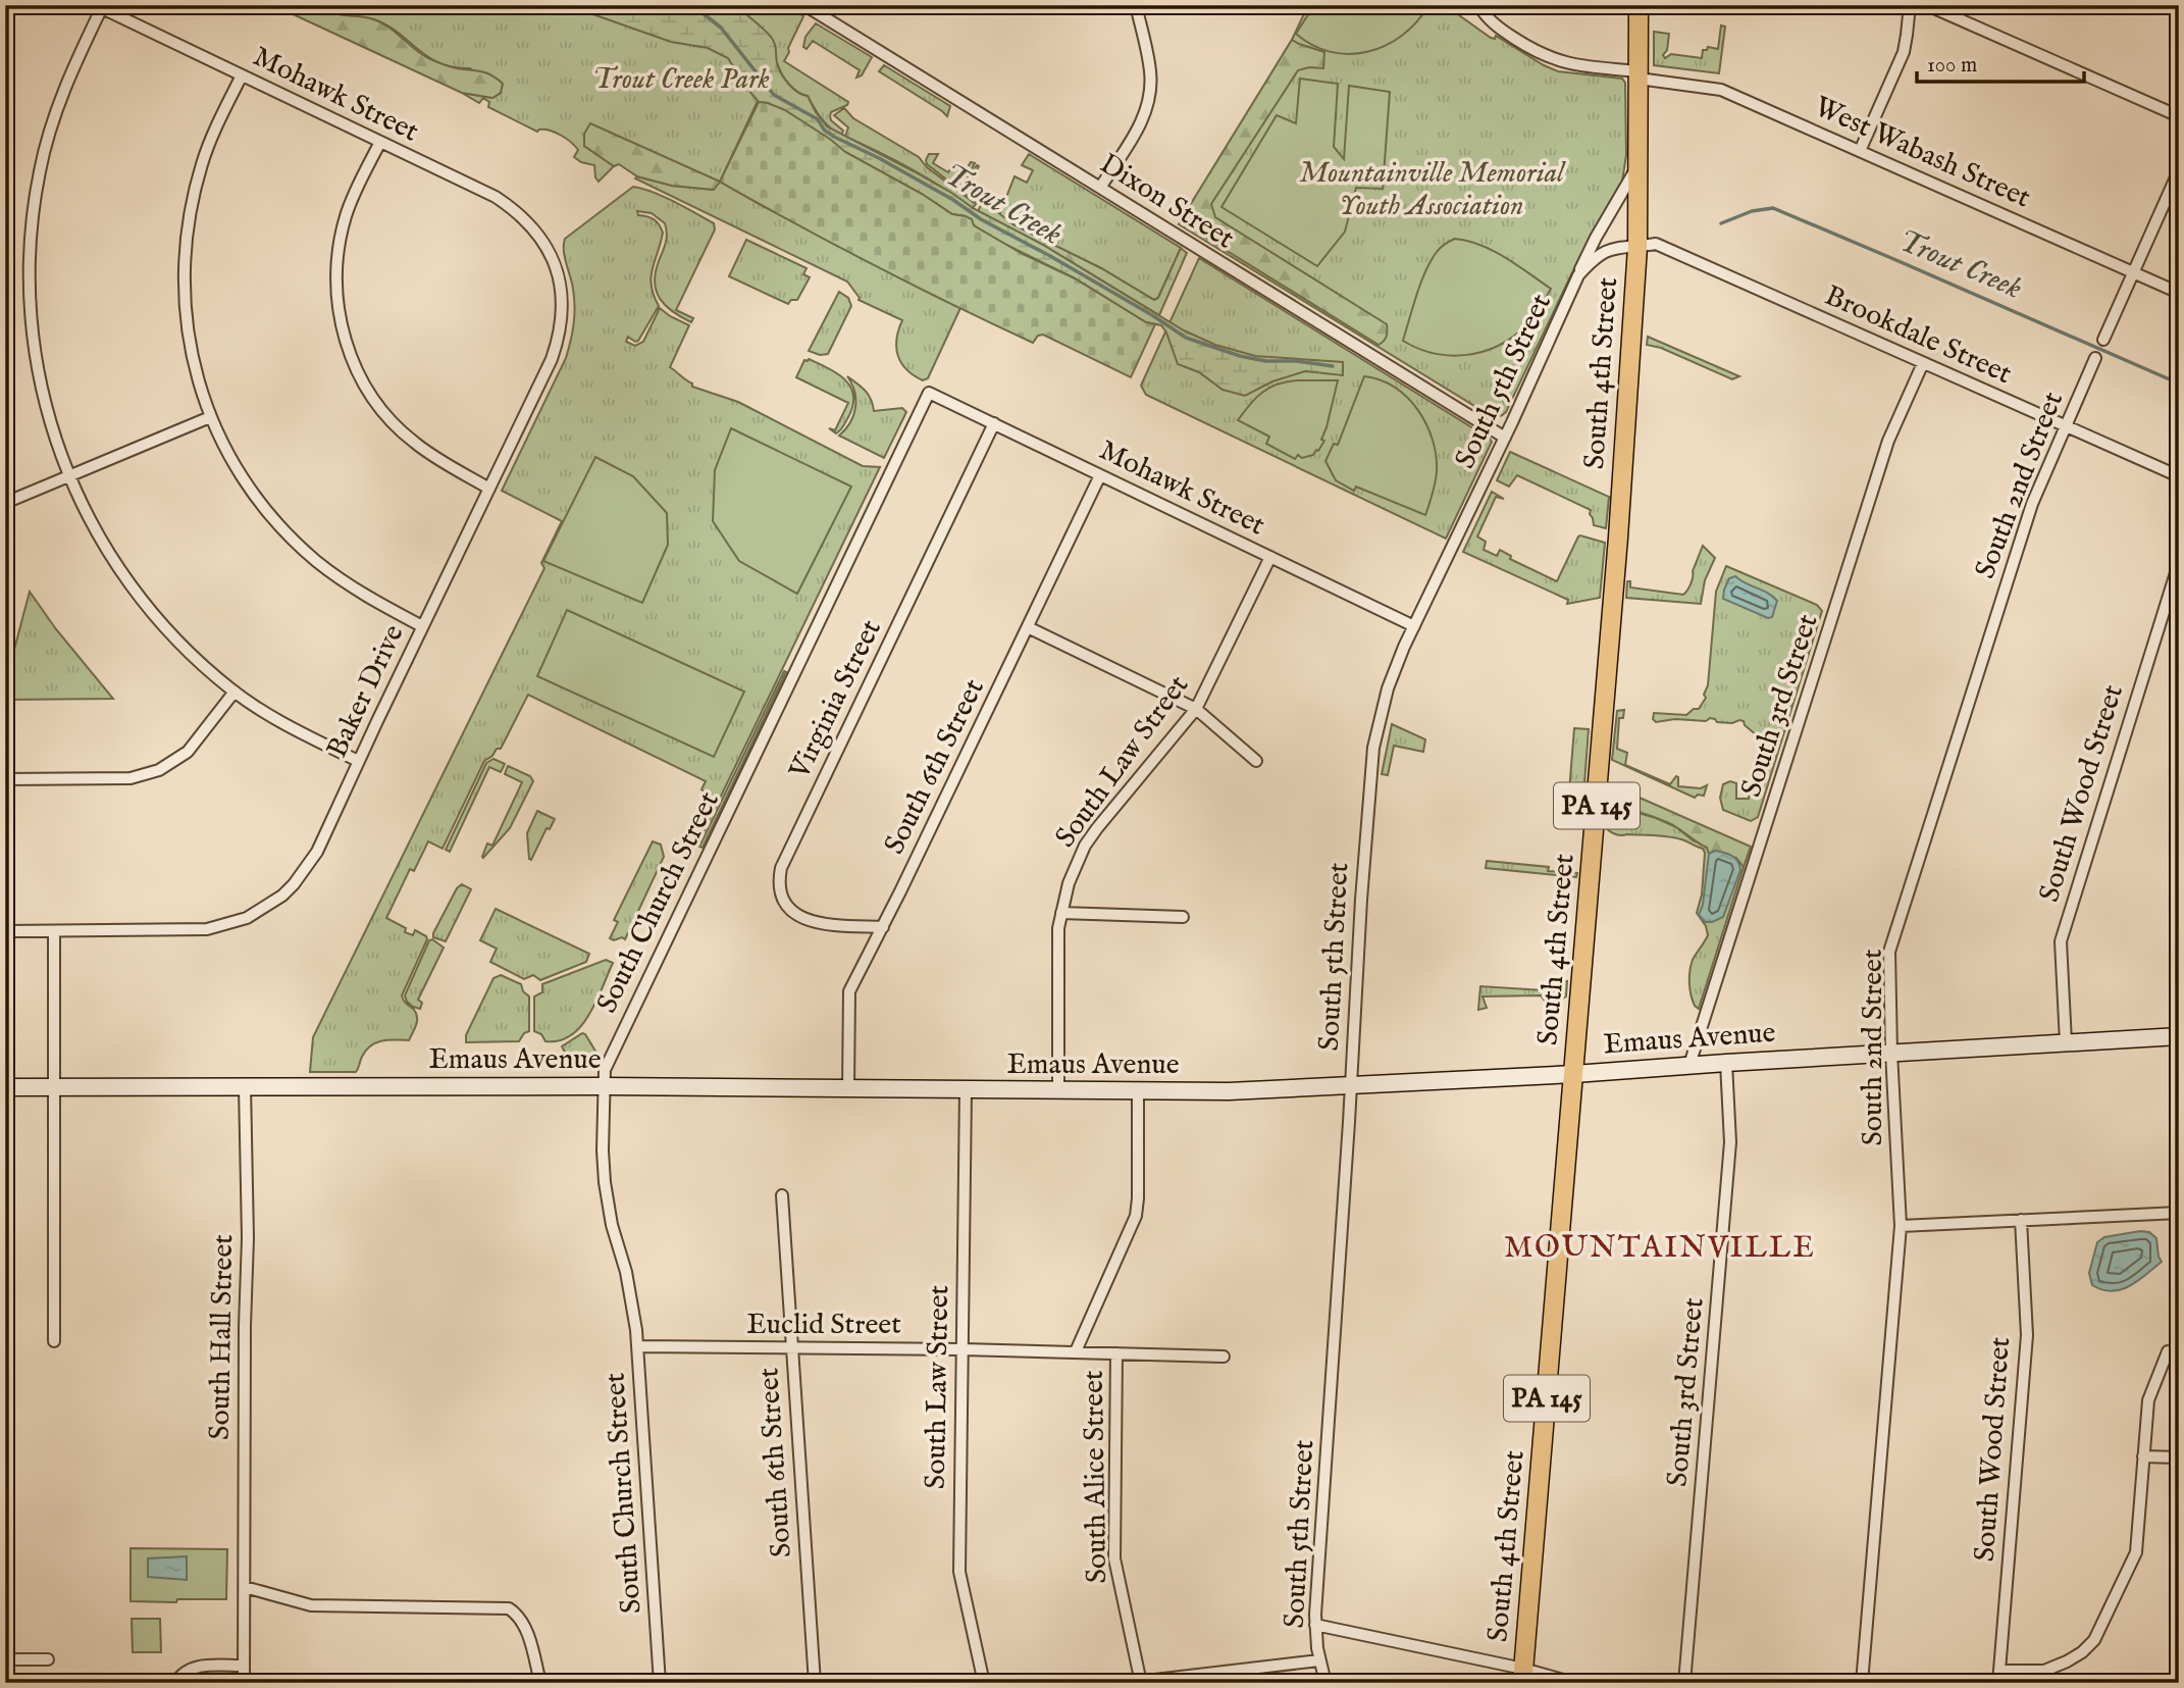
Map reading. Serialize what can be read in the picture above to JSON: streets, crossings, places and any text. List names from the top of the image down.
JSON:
{
  "streets": {
    "main road": ["South 4th Street", "PA 145", "Emaus Avenue"],
    "street": [
      "Mohawk Street",
      "West Wabash Street",
      "Dixon Street",
      "Brookdale Street",
      "South 5th Street",
      "South 2nd Street",
      "Baker Drive",
      "Virginia Street",
      "South 3rd Street",
      "South Law Street",
      "South 6th Street",
      "South Wood Street",
      "South Church Street",
      "Euclid Street",
      "South Hall Street",
      "South Alice Street"
    ]
  },
  "crossings": [
    ["Mohawk Street", "South 5th Street"],
    ["Mohawk Street", "Baker Drive"],
    ["Mohawk Street", "Virginia Street"],
    ["Mohawk Street", "South Law Street"],
    ["Mohawk Street", "South 6th Street"],
    ["Mohawk Street", "South Church Street"],
    ["West Wabash Street", "South 4th Street"],
    ["Dixon Street", "South 5th Street"],
    ["Brookdale Street", "South 4th Street"],
    ["Brookdale Street", "South 5th Street"],
    ["Brookdale Street", "South 2nd Street"],
    ["Brookdale Street", "South 3rd Street"],
    ["South 4th Street", "South 5th Street"],
    ["South 4th Street", "Emaus Avenue"],
    ["South 5th Street", "Emaus Avenue"],
    ["South 2nd Street", "Emaus Avenue"],
    ["Virginia Street", "South 6th Street"],
    ["South 3rd Street", "Emaus Avenue"],
    ["South Law Street", "Emaus Avenue"],
    ["South Law Street", "Euclid Street"],
    ["South 6th Street", "Emaus Avenue"],
    ["South 6th Street", "Euclid Street"],
    ["South Wood Street", "Emaus Avenue"],
    ["South Church Street", "Emaus Avenue"],
    ["South Church Street", "Euclid Street"],
    ["Emaus Avenue", "South Hall Street"],
    ["Emaus Avenue", "South Alice Street"],
    ["Euclid Street", "South Alice Street"]
  ],
  "districts": ["MOUNTAINVILLE"],
  "water": ["Trout Creek"],
  "parks": ["Trout Creek Park", "Mountainville Memorial Youth Association"],
  "scale_bar": "100 m"
}
